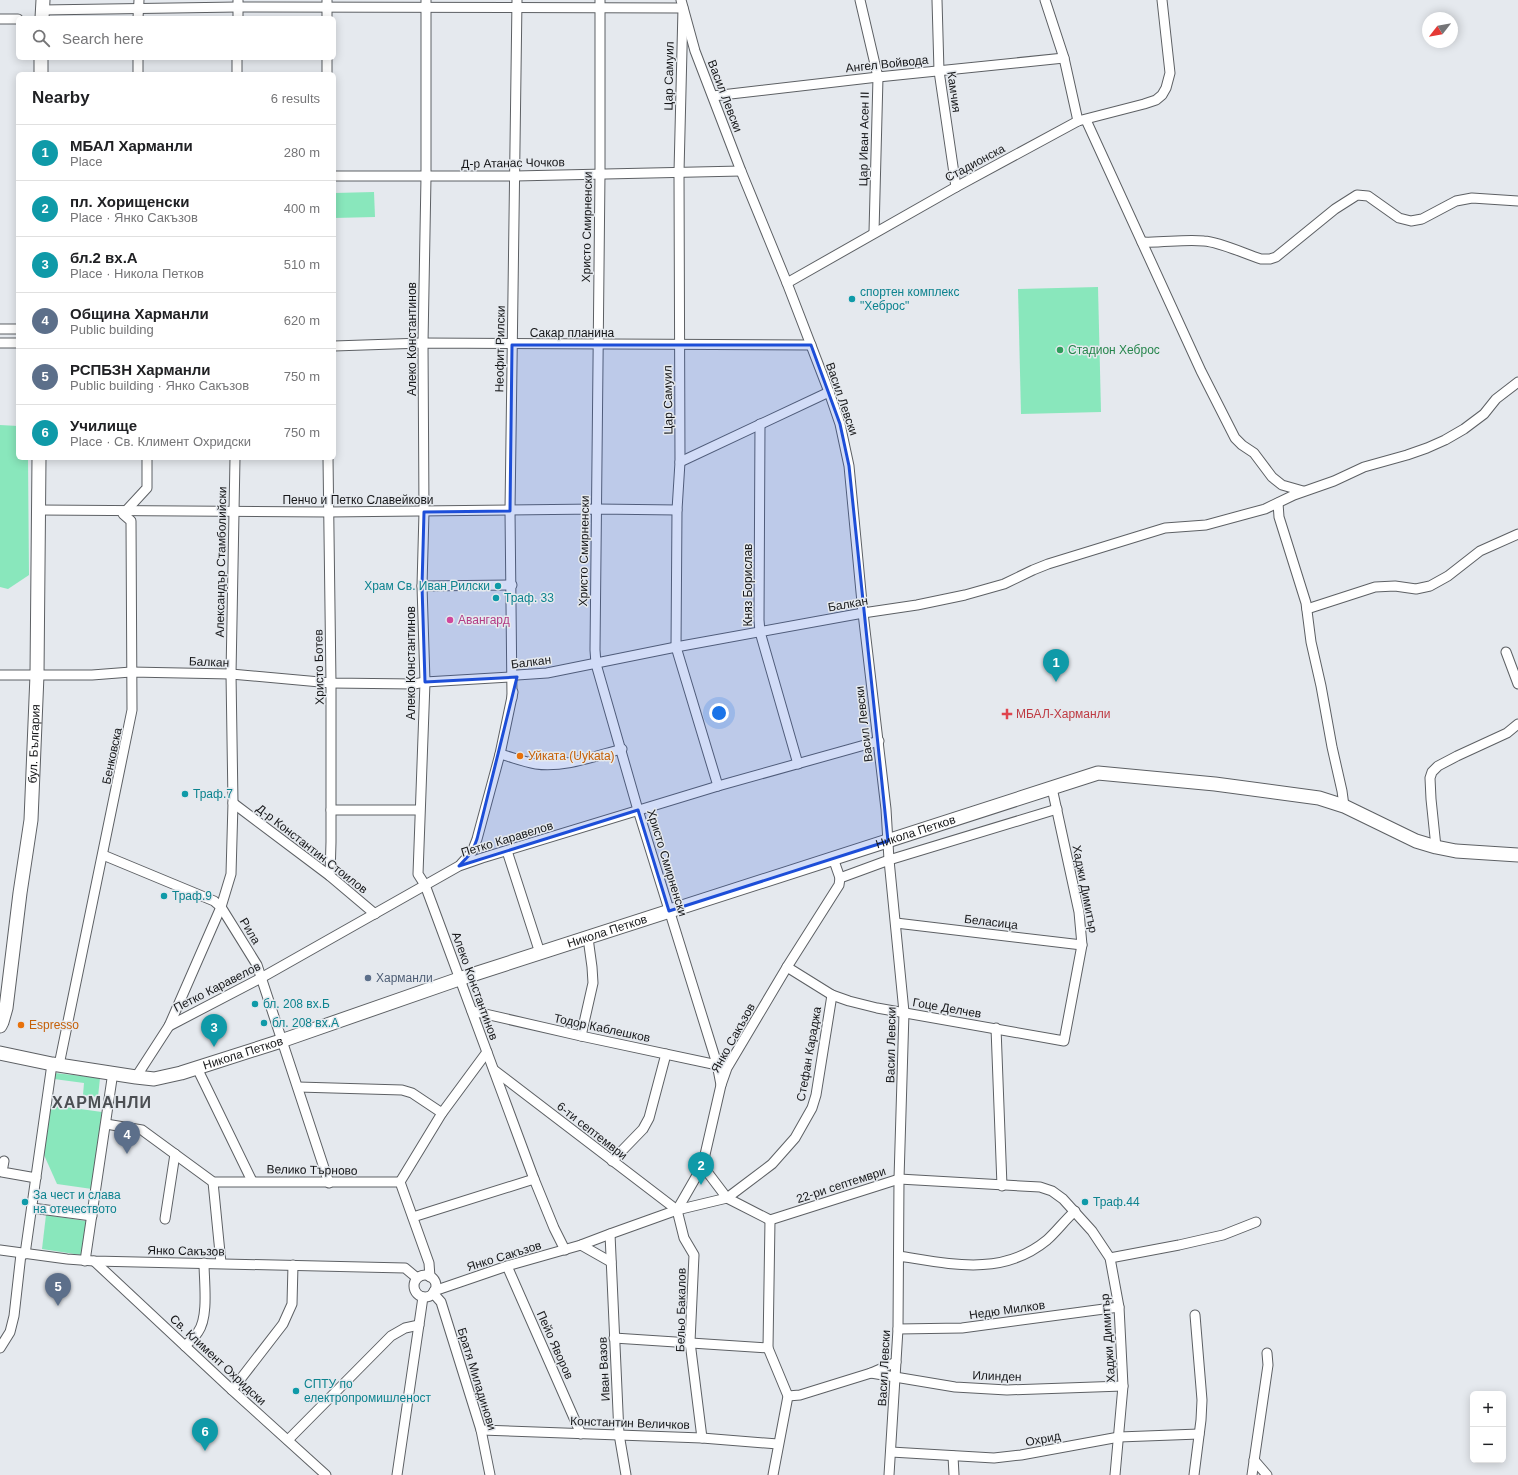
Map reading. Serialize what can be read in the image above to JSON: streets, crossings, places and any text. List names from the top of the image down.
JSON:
{
  "streets": {
    "street": [
      "Ангел Войвода",
      "Цар Самуил",
      "Камчия",
      "Васил Левски",
      "Цар Иван Асен II",
      "Д-р Атанас Чочков",
      "Стадионска",
      "Христо Смирненски",
      "Сакар планина",
      "Алеко Константинов",
      "Неофит Рилски",
      "Пенчо и Петко Славейкови",
      "Александър Стамболийски",
      "Княз Борислав",
      "Балкан",
      "Христо Ботев",
      "бул. България",
      "Бенковска",
      "Никола Петков",
      "Петко Каравелов",
      "Д-р Константин Стоилов",
      "Хаджи Димитър",
      "Беласица",
      "Рила",
      "Гоце Делчев",
      "Тодор Каблешков",
      "Янко Сакъзов",
      "Стефан Караджа",
      "6-ти септември",
      "Велико Търново",
      "22-ри септември",
      "Бельо Бакалов",
      "Недю Милков",
      "Пейо Яворов",
      "Св. Климент Охридски",
      "Иван Вазов",
      "Илинден",
      "Братя Миладинови",
      "Константин Величков",
      "Охрид"
    ]
  },
  "crossings": [
    ["Ангел Войвода", "Камчия"],
    ["Ангел Войвода", "Васил Левски"],
    ["Ангел Войвода", "Цар Иван Асен II"],
    ["Цар Самуил", "Васил Левски"],
    ["Цар Самуил", "Д-р Атанас Чочков"],
    ["Цар Самуил", "Сакар планина"],
    ["Цар Самуил", "Пенчо и Петко Славейкови"],
    ["Цар Самуил", "Балкан"],
    ["Цар Самуил", "Петко Каравелов"],
    ["Камчия", "Стадионска"],
    ["Васил Левски", "Д-р Атанас Чочков"],
    ["Васил Левски", "Стадионска"],
    ["Васил Левски", "Сакар планина"],
    ["Васил Левски", "Балкан"],
    ["Васил Левски", "Никола Петков"],
    ["Васил Левски", "Петко Каравелов"],
    ["Васил Левски", "Беласица"],
    ["Васил Левски", "Гоце Делчев"],
    ["Васил Левски", "22-ри септември"],
    ["Васил Левски", "Недю Милков"],
    ["Васил Левски", "Илинден"],
    ["Васил Левски", "Охрид"],
    ["Цар Иван Асен II", "Стадионска"],
    ["Д-р Атанас Чочков", "Христо Смирненски"],
    ["Д-р Атанас Чочков", "Алеко Константинов"],
    ["Д-р Атанас Чочков", "Неофит Рилски"],
    ["Христо Смирненски", "Сакар планина"],
    ["Христо Смирненски", "Пенчо и Петко Славейкови"],
    ["Христо Смирненски", "Балкан"],
    ["Христо Смирненски", "Никола Петков"],
    ["Христо Смирненски", "Петко Каравелов"],
    ["Христо Смирненски", "Тодор Каблешков"],
    ["Христо Смирненски", "Янко Сакъзов"],
    ["Сакар планина", "Алеко Константинов"],
    ["Сакар планина", "Неофит Рилски"],
    ["Алеко Константинов", "Пенчо и Петко Славейкови"],
    ["Алеко Константинов", "Балкан"],
    ["Алеко Константинов", "Никола Петков"],
    ["Алеко Константинов", "Петко Каравелов"],
    ["Алеко Константинов", "Тодор Каблешков"],
    ["Алеко Константинов", "Янко Сакъзов"],
    ["Алеко Константинов", "6-ти септември"],
    ["Неофит Рилски", "Пенчо и Петко Славейкови"],
    ["Неофит Рилски", "Балкан"],
    ["Неофит Рилски", "Петко Каравелов"],
    ["Пенчо и Петко Славейкови", "Александър Стамболийски"],
    ["Пенчо и Петко Славейкови", "Христо Ботев"],
    ["Пенчо и Петко Славейкови", "бул. България"],
    ["Пенчо и Петко Славейкови", "Бенковска"],
    ["Александър Стамболийски", "Балкан"],
    ["Александър Стамболийски", "Никола Петков"],
    ["Александър Стамболийски", "Петко Каравелов"],
    ["Александър Стамболийски", "Д-р Константин Стоилов"],
    ["Александър Стамболийски", "Рила"],
    ["Княз Борислав", "Балкан"],
    ["Княз Борислав", "Петко Каравелов"],
    ["Балкан", "Христо Ботев"],
    ["Балкан", "бул. България"],
    ["Балкан", "Бенковска"],
    ["Христо Ботев", "Д-р Константин Стоилов"],
    ["Бенковска", "Никола Петков"],
    ["Бенковска", "Рила"],
    ["Бенковска", "Янко Сакъзов"],
    ["Никола Петков", "Хаджи Димитър"],
    ["Никола Петков", "Рила"],
    ["Петко Каравелов", "Д-р Константин Стоилов"],
    ["Петко Каравелов", "Рила"],
    ["Хаджи Димитър", "Беласица"],
    ["Хаджи Димитър", "Гоце Делчев"],
    ["Хаджи Димитър", "22-ри септември"],
    ["Хаджи Димитър", "Недю Милков"],
    ["Хаджи Димитър", "Илинден"],
    ["Хаджи Димитър", "Охрид"],
    ["Рила", "Велико Търново"],
    ["Гоце Делчев", "Янко Сакъзов"],
    ["Гоце Делчев", "Стефан Караджа"],
    ["Тодор Каблешков", "Янко Сакъзов"],
    ["Янко Сакъзов", "Стефан Караджа"],
    ["Янко Сакъзов", "6-ти септември"],
    ["Янко Сакъзов", "Бельо Бакалов"],
    ["Янко Сакъзов", "Пейо Яворов"],
    ["Янко Сакъзов", "Св. Климент Охридски"],
    ["Янко Сакъзов", "Иван Вазов"],
    ["Янко Сакъзов", "Братя Миладинови"],
    ["Стефан Караджа", "6-ти септември"],
    ["Стефан Караджа", "Бельо Бакалов"],
    ["6-ти септември", "Бельо Бакалов"],
    ["Бельо Бакалов", "Константин Величков"],
    ["Пейо Яворов", "Константин Величков"],
    ["Иван Вазов", "Константин Величков"],
    ["Братя Миладинови", "Константин Величков"]
  ],
  "districts": ["ХАРМАНЛИ"],
  "places": {
    "other": [
      "спортен комплекс \"Хеброс\"",
      "Стадион Хеброс",
      "Храм Св. Иван Рилски",
      "Траф. 33",
      "Авангард",
      "Уйката (Uykata)",
      "Траф.7",
      "Траф.9",
      "Харманли",
      "бл. 208 вх.Б",
      "бл. 208 вх.А",
      "Espresso",
      "За чест и слава на отечеството",
      "Траф.44",
      "СПТУ по електропромишленост"
    ],
    "health": ["МБАЛ-Харманли"]
  },
  "north": "bottom left",
  "page": {
    "search": "Search here",
    "heading": ["Nearby", "6 results"],
    "list": [
      {
        "mark": "1",
        "name": "МБАЛ Харманли",
        "note": "Place",
        "value": "280 m"
      },
      {
        "mark": "2",
        "name": "пл. Хорищенски",
        "note": "Place · Янко Сакъзов",
        "value": "400 m"
      },
      {
        "mark": "3",
        "name": "бл.2 вх.А",
        "note": "Place · Никола Петков",
        "value": "510 m"
      },
      {
        "mark": "4",
        "name": "Община Харманли",
        "note": "Public building",
        "value": "620 m"
      },
      {
        "mark": "5",
        "name": "РСПБЗН Харманли",
        "note": "Public building · Янко Сакъзов",
        "value": "750 m"
      },
      {
        "mark": "6",
        "name": "Училище",
        "note": "Place · Св. Климент Охридски",
        "value": "750 m"
      }
    ],
    "pins": [
      "1",
      "3",
      "4",
      "2",
      "5",
      "6"
    ],
    "map_buttons": ["+", "−"]
  }
}
